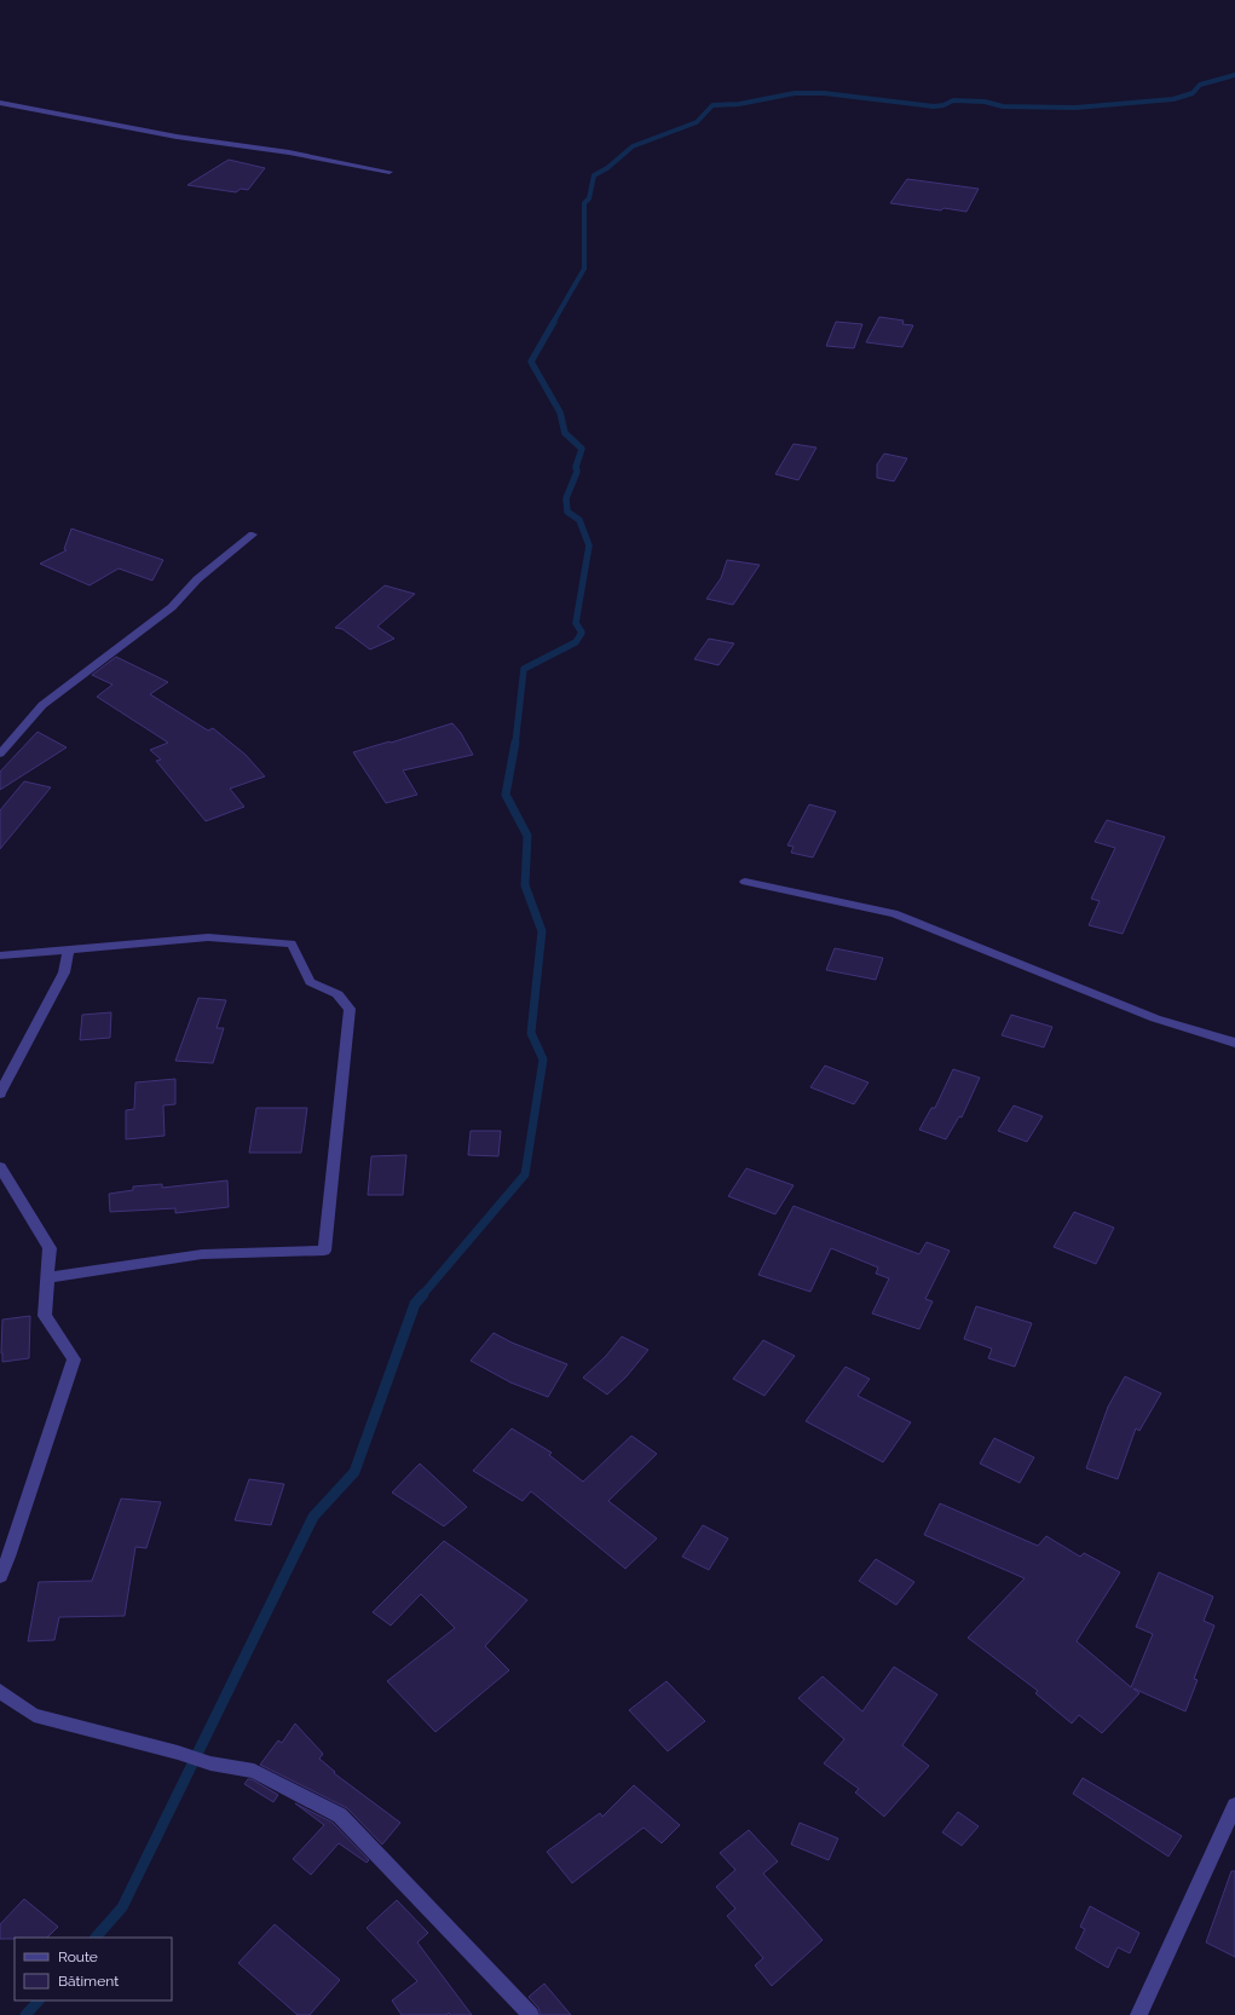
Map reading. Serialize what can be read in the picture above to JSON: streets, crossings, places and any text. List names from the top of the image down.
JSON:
{
  "legend": ["Route", "Bâtiment"]
}
